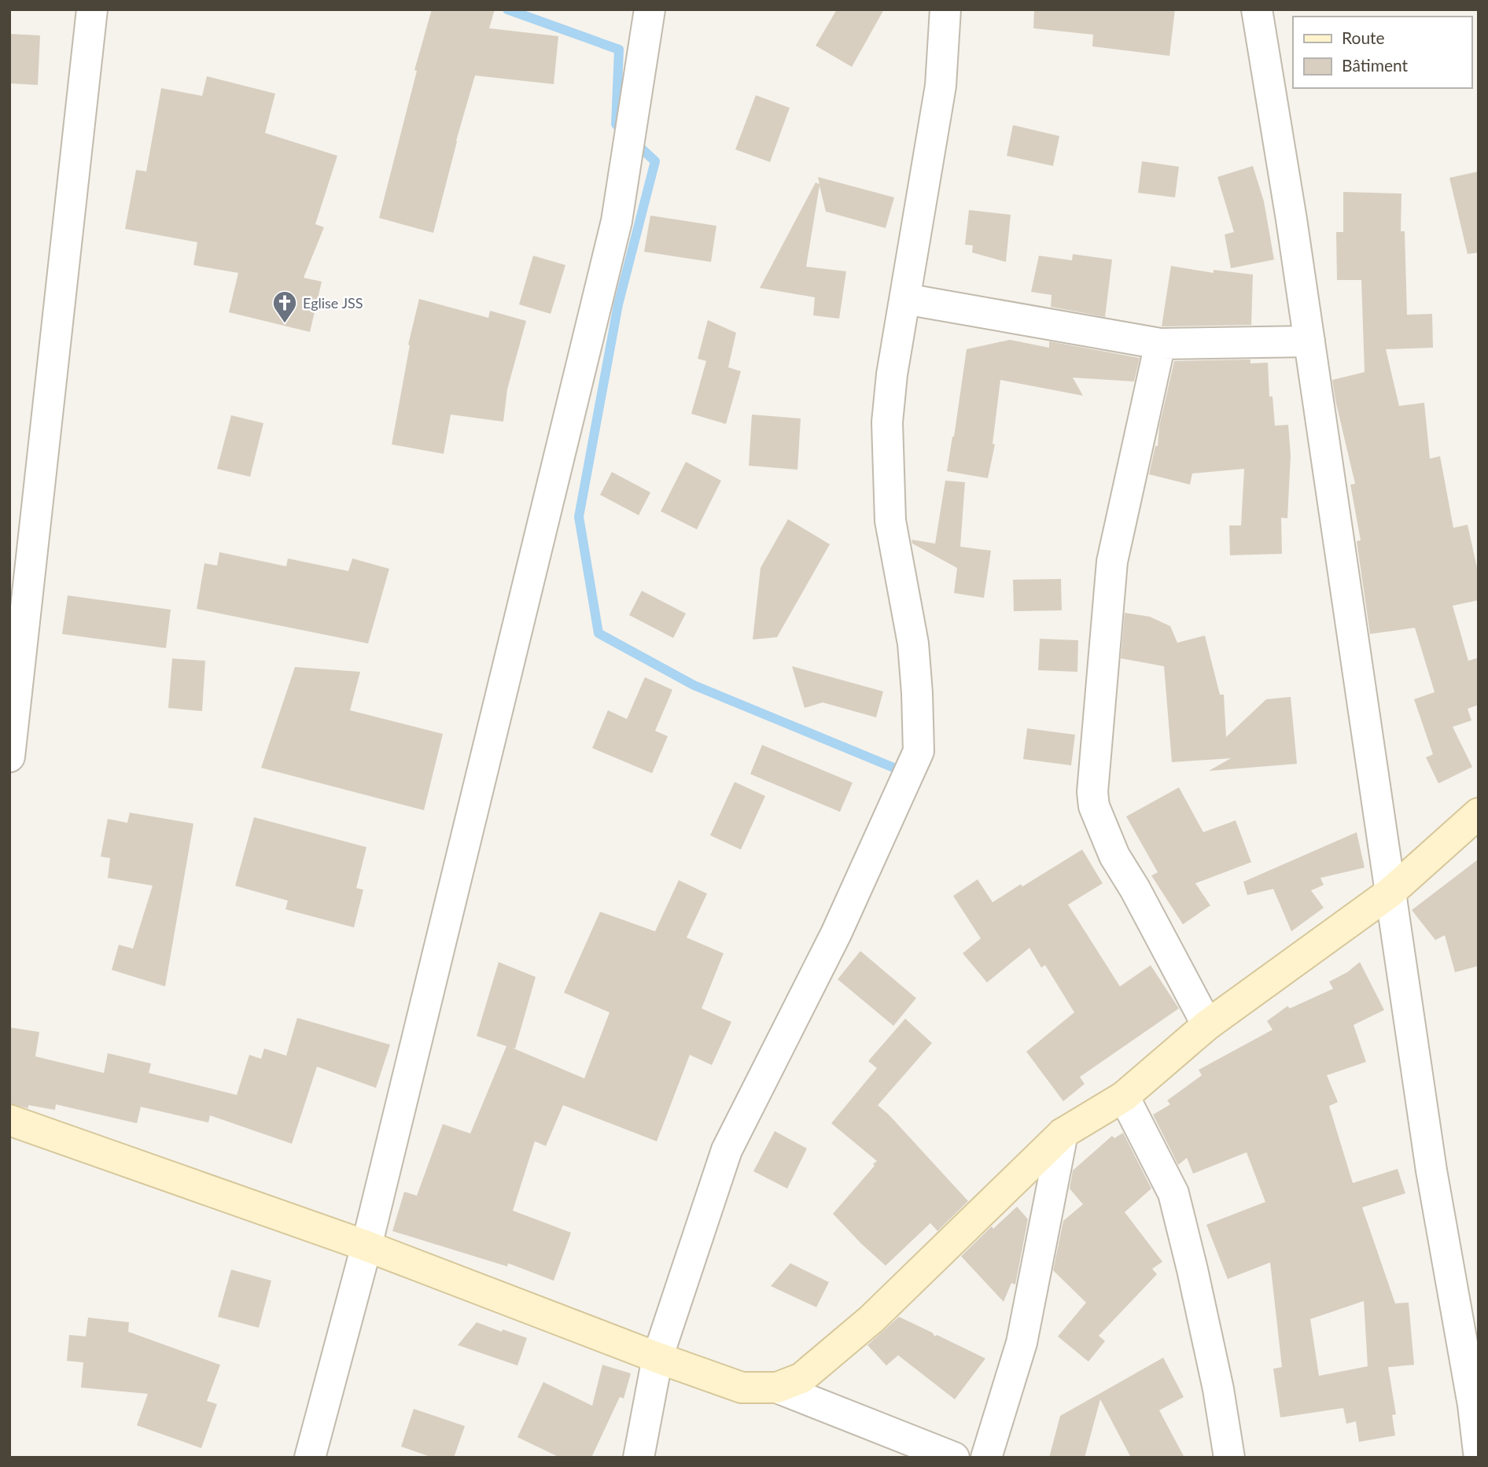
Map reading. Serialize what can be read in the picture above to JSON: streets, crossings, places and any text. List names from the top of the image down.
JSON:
{
  "places": {
    "church": ["Eglise JSS"]
  },
  "legend": ["Route", "Bâtiment"]
}
